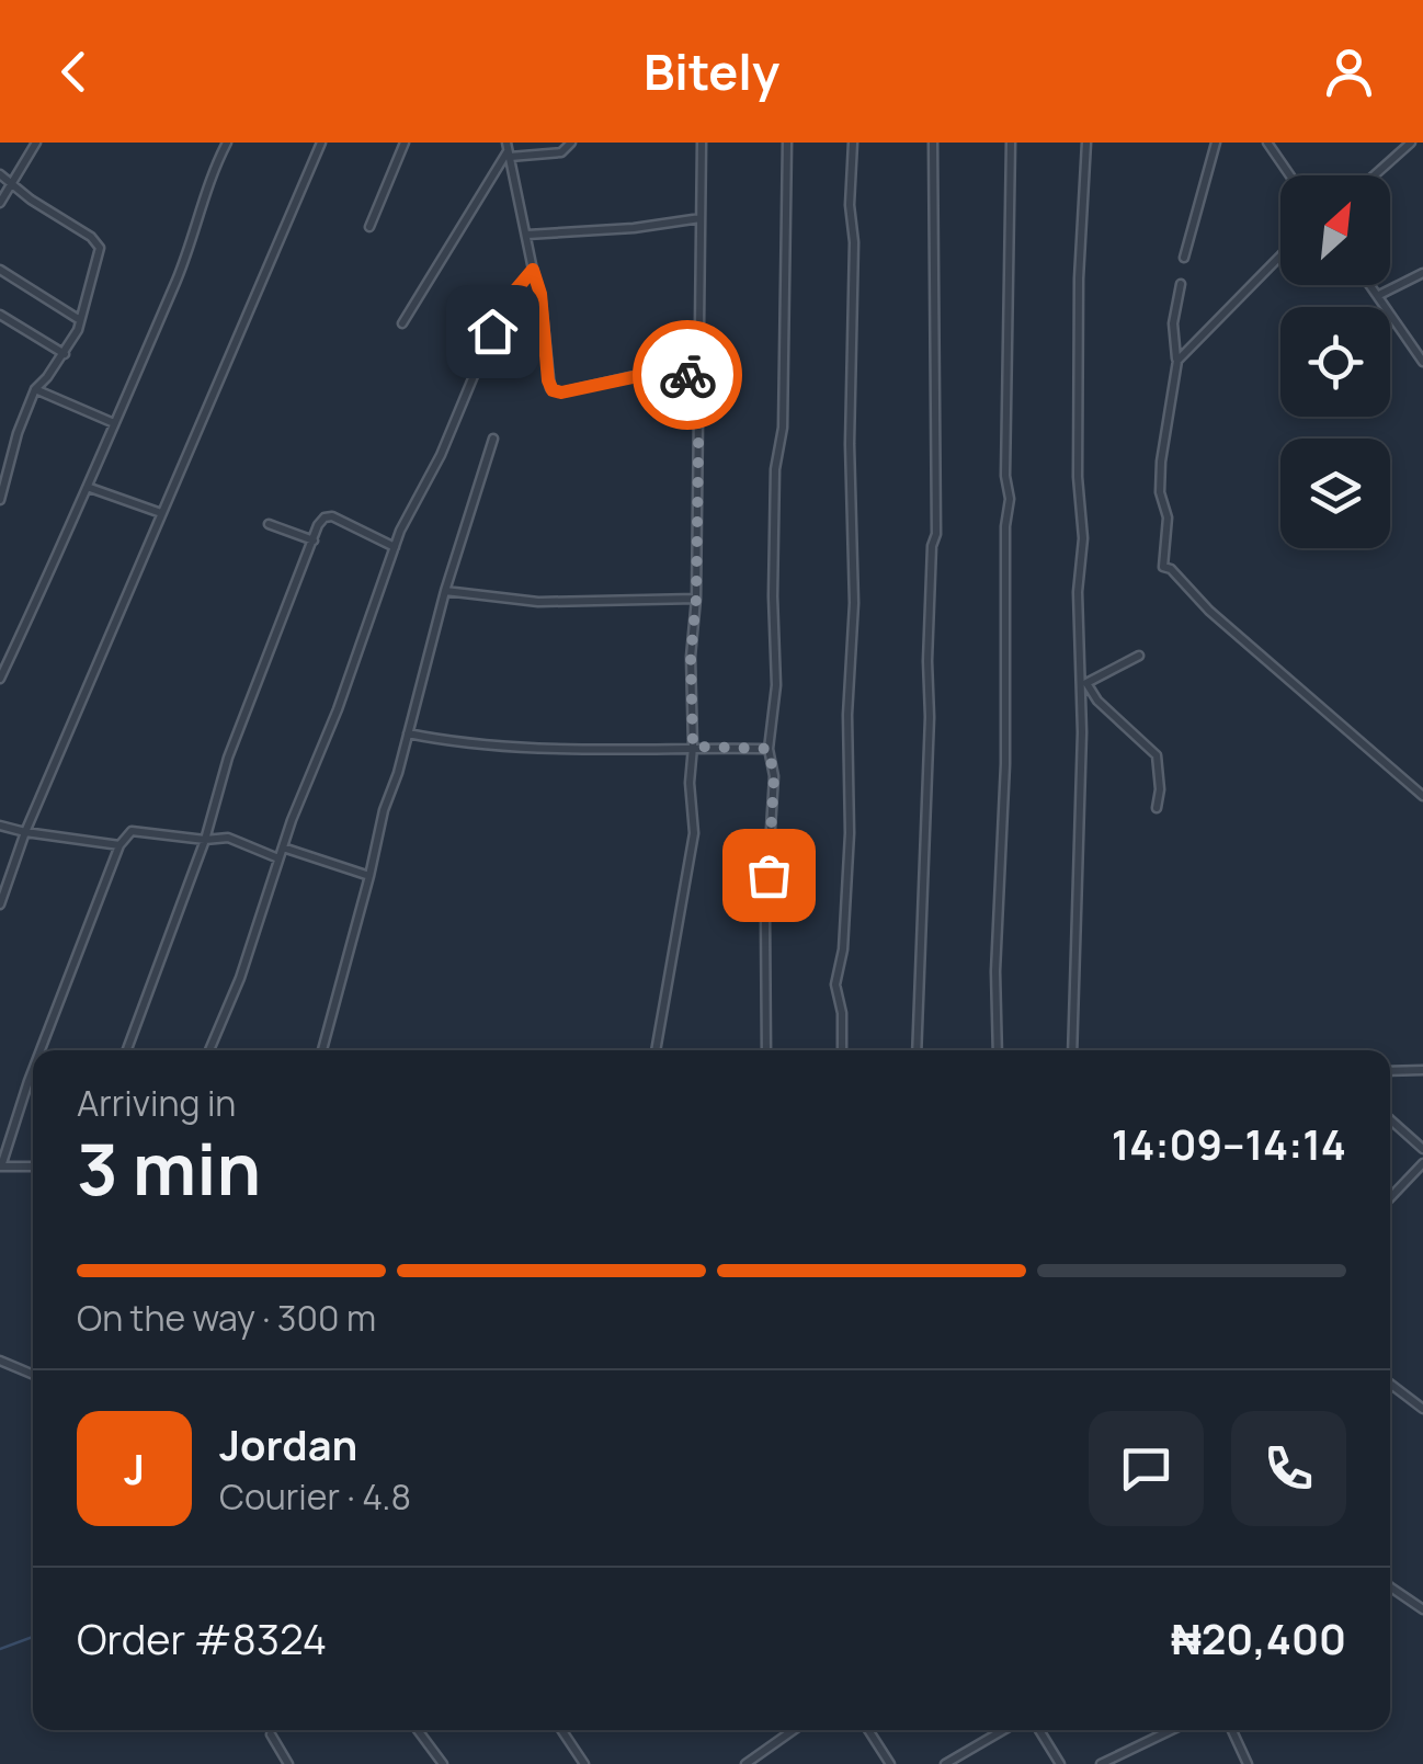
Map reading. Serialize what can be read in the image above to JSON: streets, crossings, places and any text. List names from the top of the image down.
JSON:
{
  "north": "top right",
  "page": {
    "header": "Bitely",
    "heading": ["3 min", "Arriving in", "14:09–14:14"],
    "panel": [
      "Jordan",
      "Courier · 4.8",
      "Order #8324",
      "₦20,400"
    ],
    "bar": "On the way · 300 m",
    "round": "J"
  }
}
